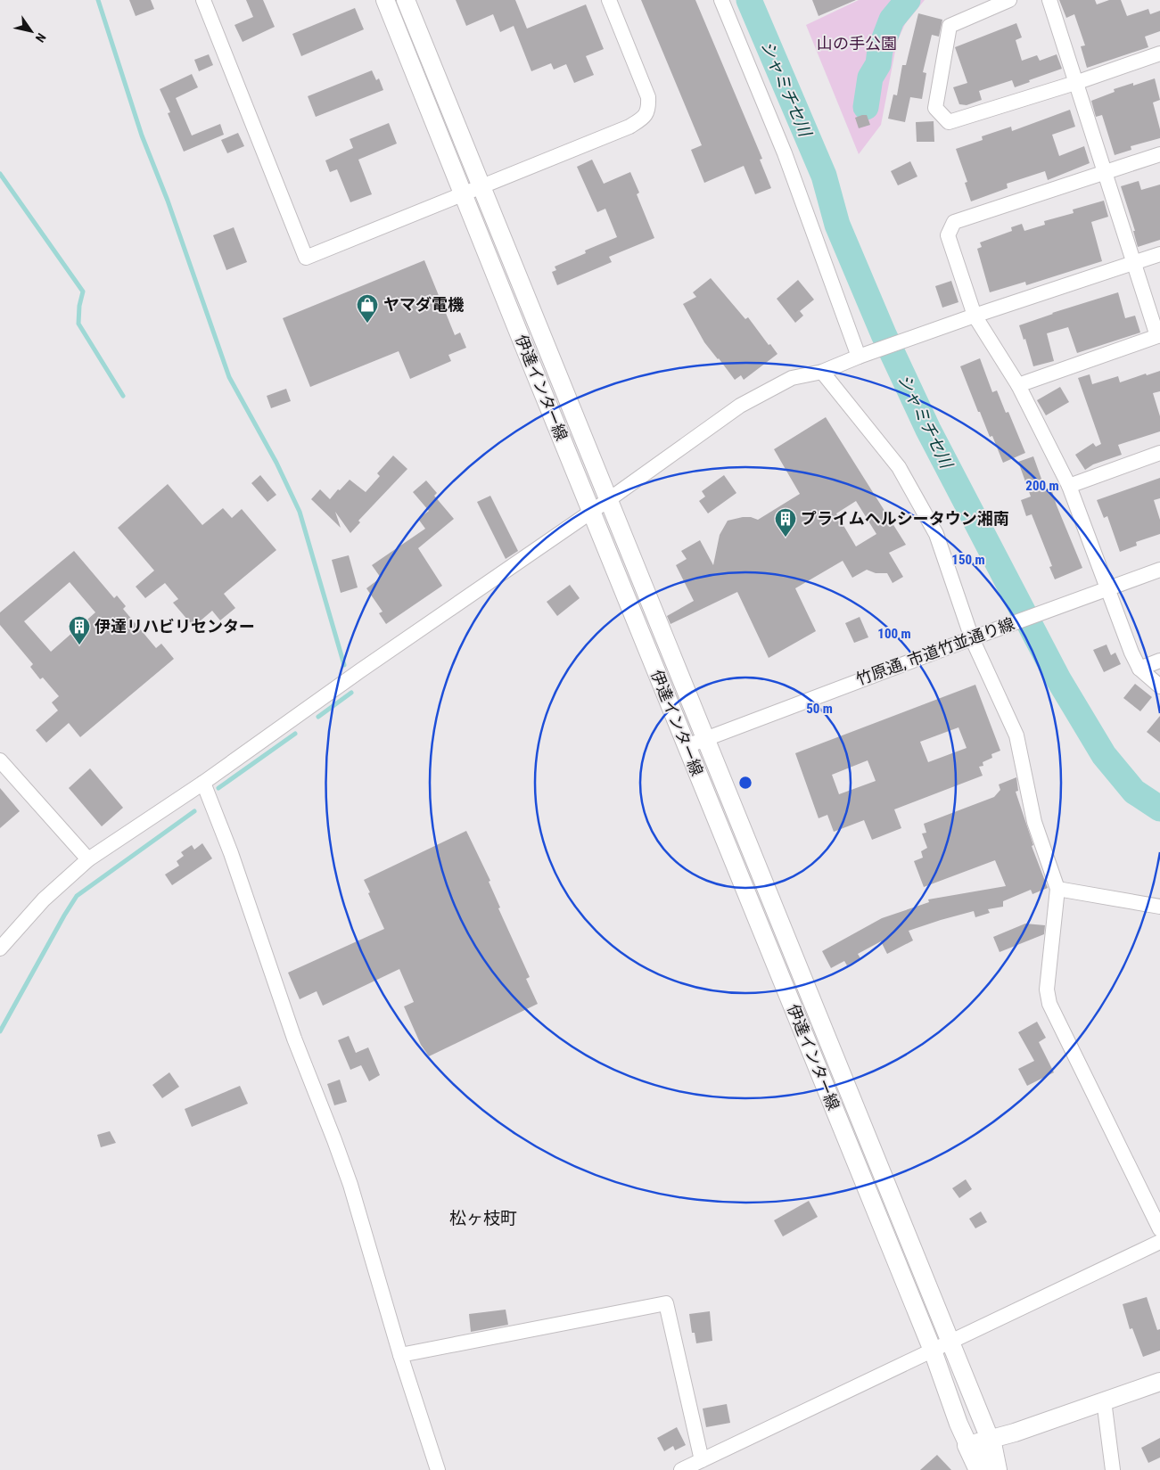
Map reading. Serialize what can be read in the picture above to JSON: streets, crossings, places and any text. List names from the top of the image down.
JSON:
{
  "streets": {
    "main road": ["伊達インター線"],
    "street": ["竹原通, 市道竹並通り線"]
  },
  "crossings": [
    ["伊達インター線", "竹原通, 市道竹並通り線"]
  ],
  "districts": ["松ヶ枝町"],
  "water": ["シャミチセ川"],
  "parks": ["山の手公園"],
  "places": {
    "shop": ["ヤマダ電機"],
    "building": ["プライムヘルシータウン湘南", "伊達リハビリセンター"]
  },
  "north": "bottom right",
  "rings": [
    "200 m",
    "150 m",
    "100 m",
    "50 m"
  ]
}
